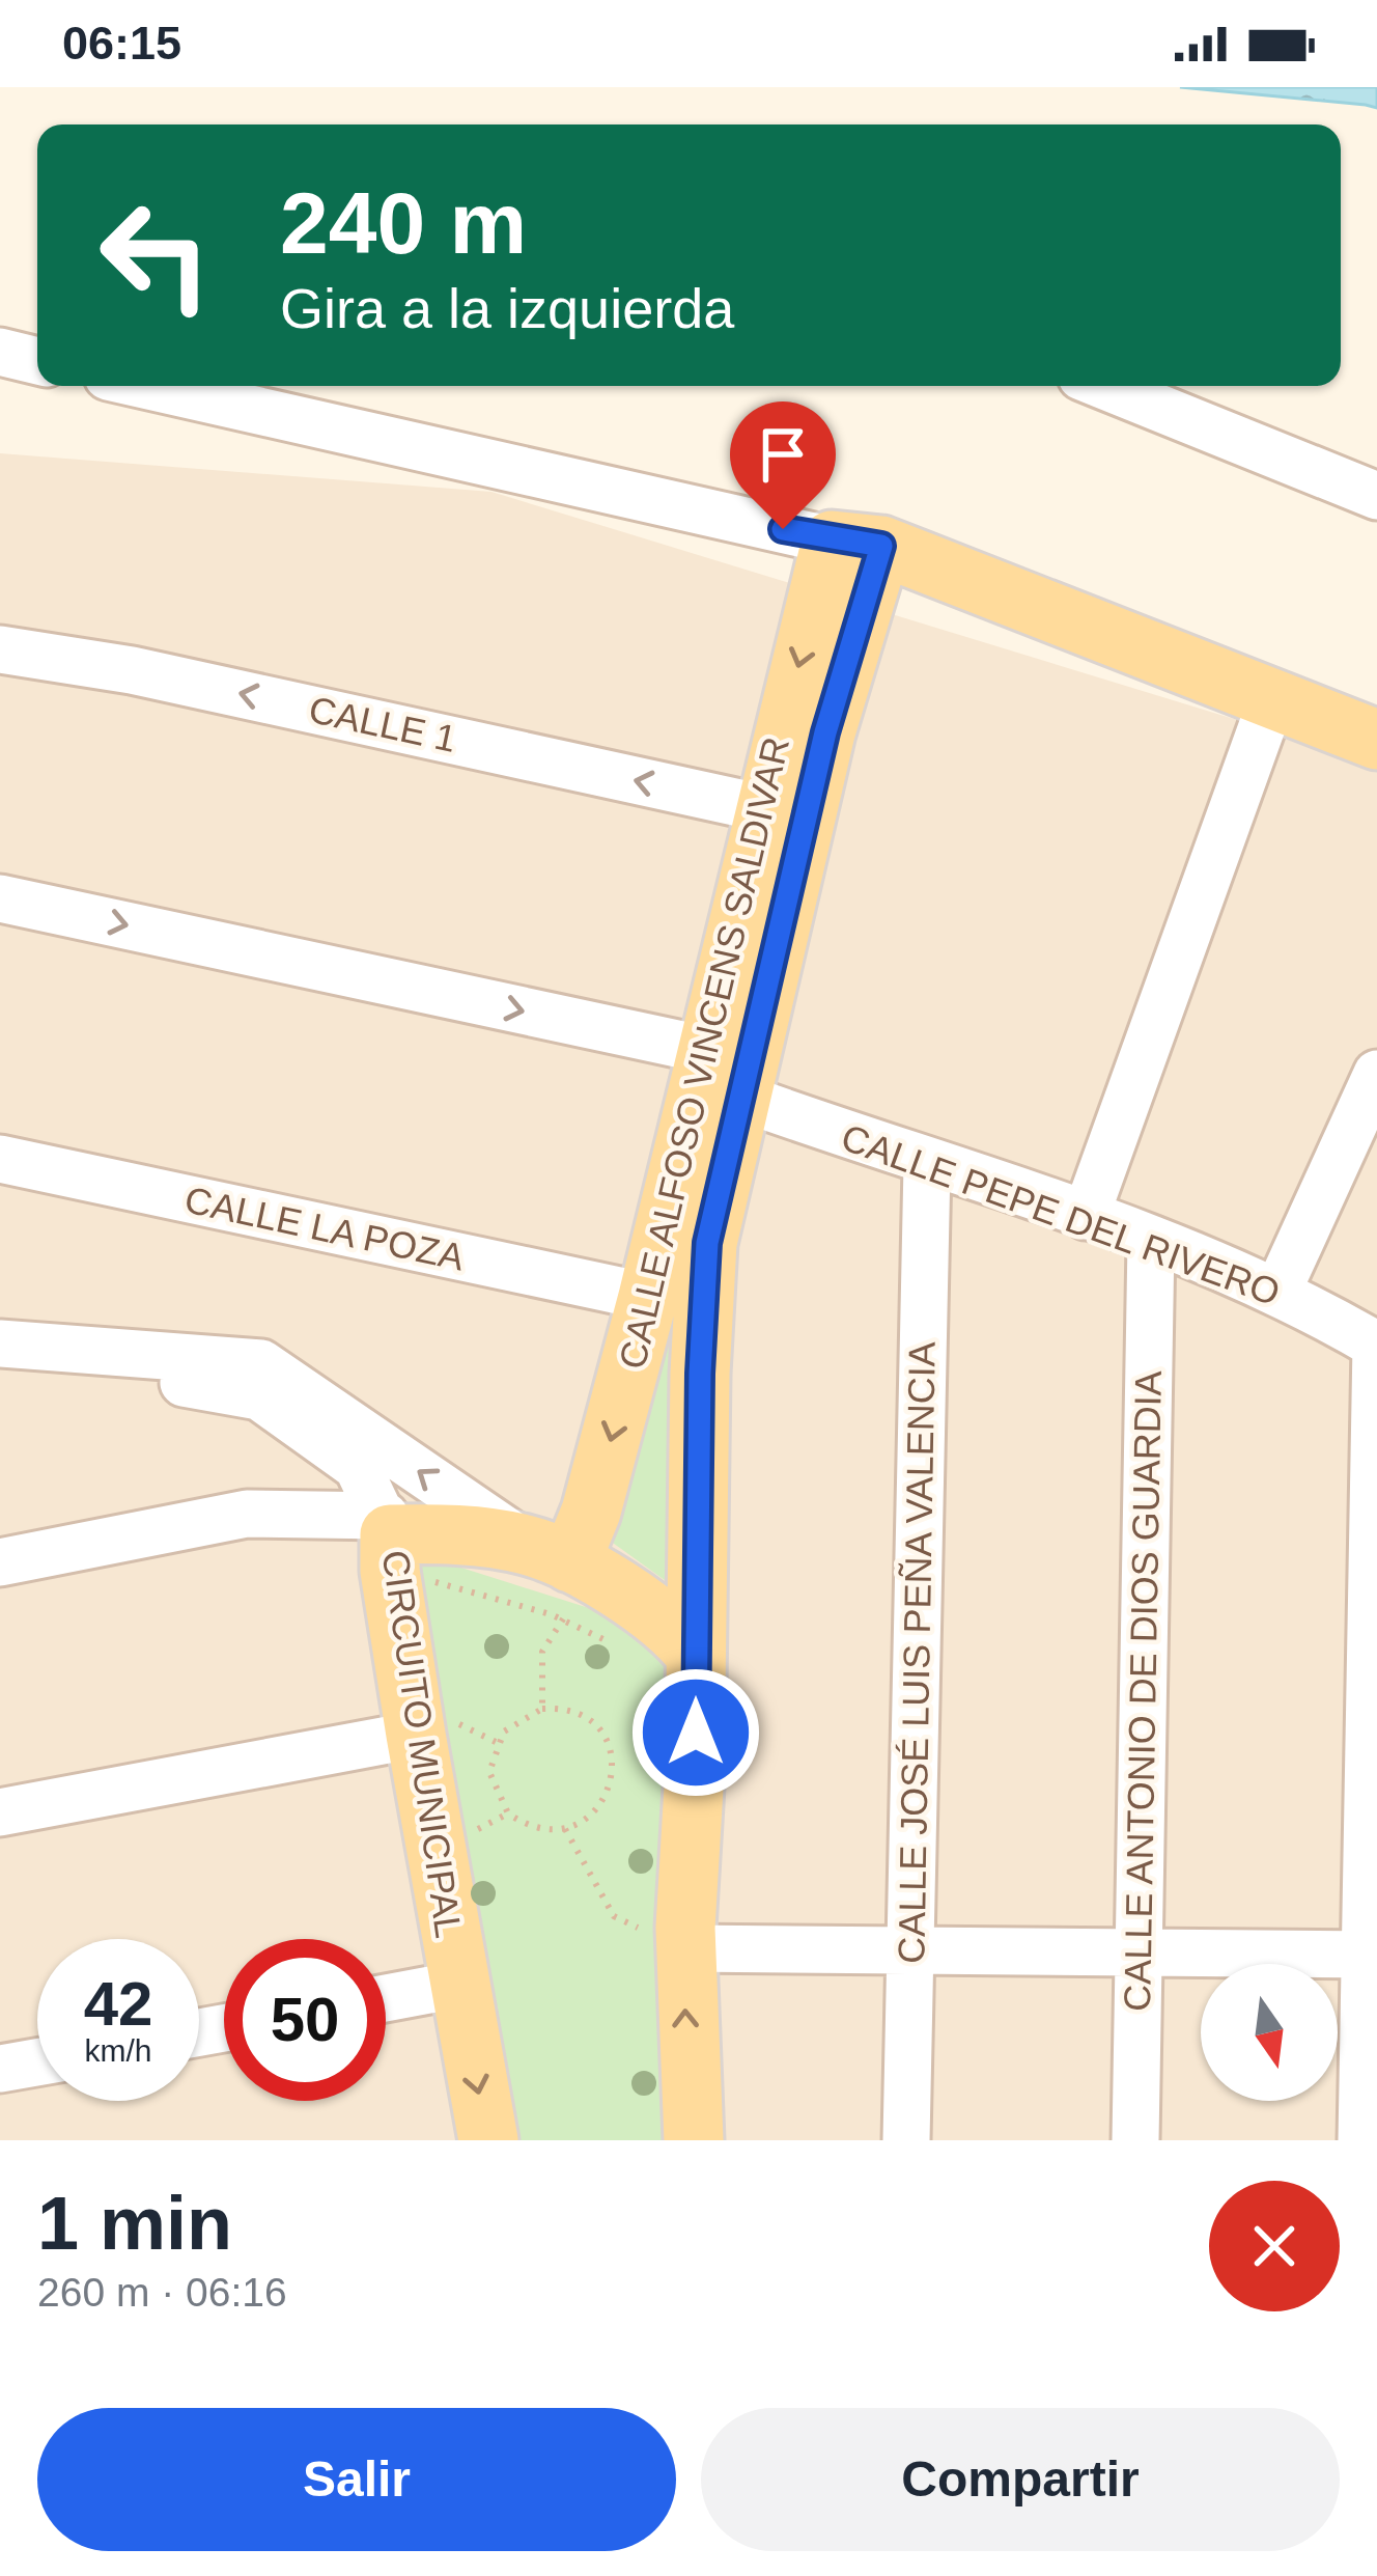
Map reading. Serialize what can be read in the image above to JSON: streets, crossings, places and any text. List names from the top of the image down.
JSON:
{
  "streets": {
    "main road": ["CALLE ALFOSO VINCENS SALDIVAR", "CIRCUITO MUNICIPAL"],
    "street": [
      "CALLE 1",
      "CALLE PEPE DEL RIVERO",
      "CALLE LA POZA",
      "CALLE JOSÉ LUIS PEÑA VALENCIA",
      "CALLE ANTONIO DE DIOS GUARDIA"
    ]
  },
  "crossings": [
    ["CALLE 1", "CALLE ALFOSO VINCENS SALDIVAR"],
    ["CALLE ALFOSO VINCENS SALDIVAR", "CALLE PEPE DEL RIVERO"],
    ["CALLE ALFOSO VINCENS SALDIVAR", "CALLE LA POZA"],
    ["CALLE ALFOSO VINCENS SALDIVAR", "CIRCUITO MUNICIPAL"],
    ["CALLE PEPE DEL RIVERO", "CALLE JOSÉ LUIS PEÑA VALENCIA"],
    ["CALLE PEPE DEL RIVERO", "CALLE ANTONIO DE DIOS GUARDIA"]
  ],
  "north": "bottom",
  "page": {
    "status": "06:15",
    "turn": ["240 m", "Gira a la izquierda"],
    "speed": "42 km/h",
    "limit": "50",
    "heading": ["1 min", "260 m · 06:16"],
    "buttons": ["Salir", "Compartir"]
  }
}
